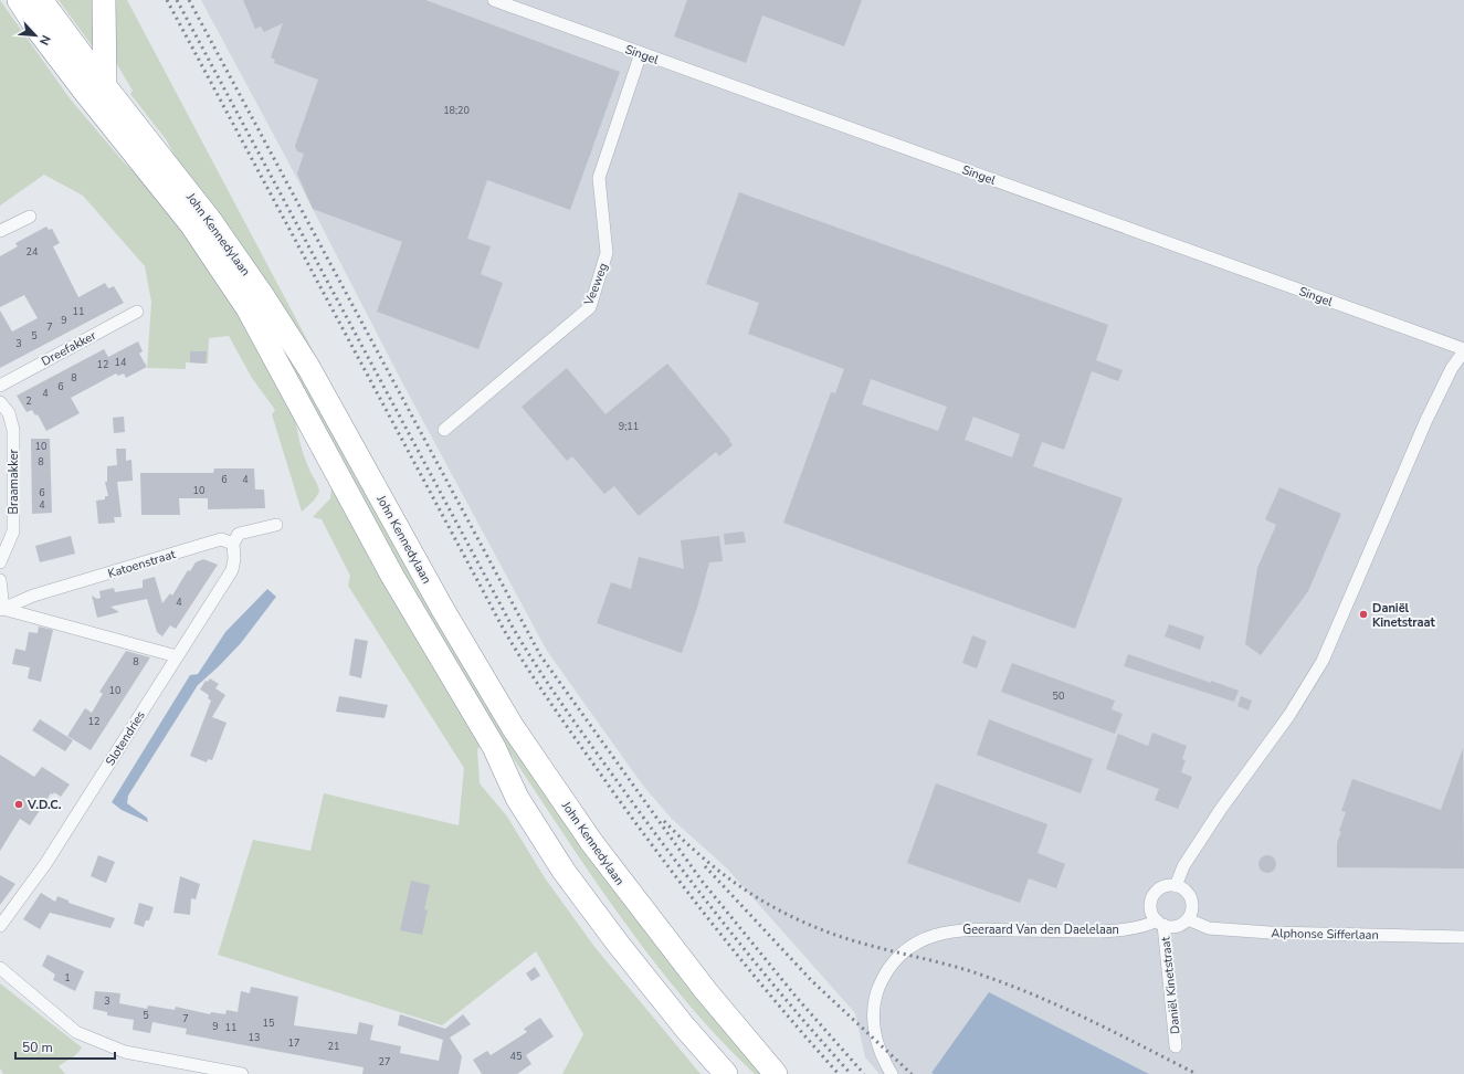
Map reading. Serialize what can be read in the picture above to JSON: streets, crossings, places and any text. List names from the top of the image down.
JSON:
{
  "streets": {
    "highway": ["John Kennedylaan"],
    "street": [
      "Singel",
      "Veeweg",
      "Dreefakker",
      "Braamakker",
      "Katoenstraat",
      "Slotendries",
      "Geeraard Van den Daelelaan",
      "Alphonse Sifferlaan",
      "Daniël Kinetstraat"
    ]
  },
  "crossings": [
    ["Singel", "Veeweg"],
    ["Katoenstraat", "Slotendries"],
    ["Geeraard Van den Daelelaan", "Alphonse Sifferlaan"],
    ["Geeraard Van den Daelelaan", "Daniël Kinetstraat"],
    ["Alphonse Sifferlaan", "Daniël Kinetstraat"]
  ],
  "places": ["Daniël Kinetstraat", "V.D.C."],
  "house_numbers": [
    "18;20",
    "24",
    "11",
    "9",
    "7",
    "5",
    "3",
    "14",
    "12",
    "8",
    "6",
    "4",
    "2",
    "9;11",
    "10",
    "8",
    "6",
    "4",
    "10",
    "6",
    "4",
    "4",
    "8",
    "10",
    "50",
    "12",
    "1",
    "3",
    "5",
    "7",
    "15",
    "9",
    "11",
    "13",
    "17",
    "21",
    "45",
    "27"
  ],
  "scale_bar": "50 m",
  "north": "bottom right"
}
